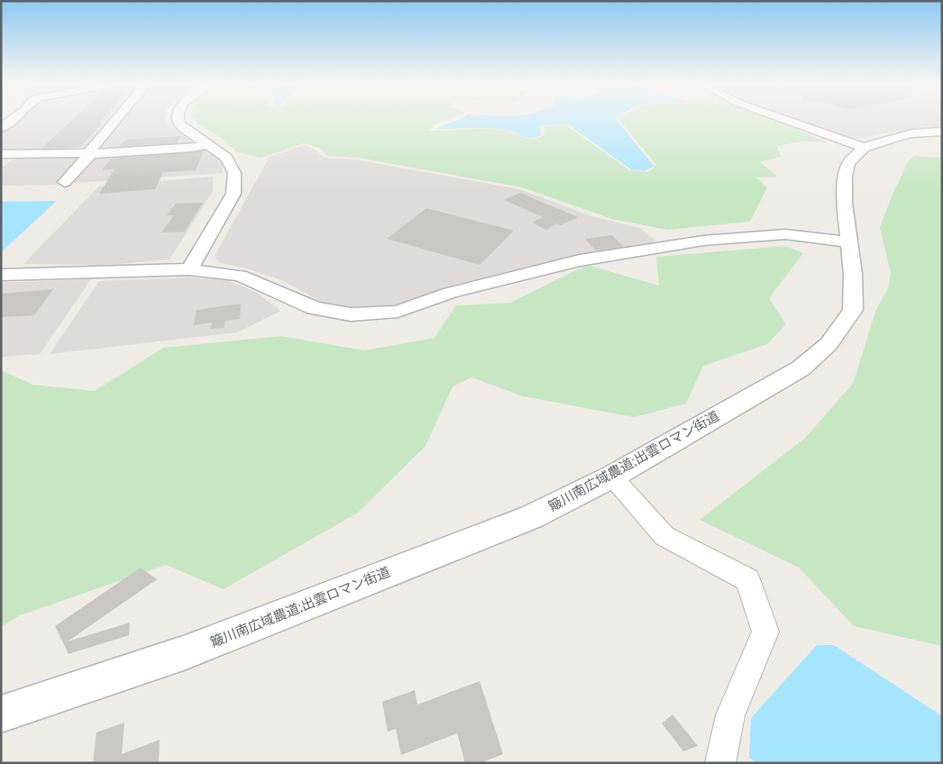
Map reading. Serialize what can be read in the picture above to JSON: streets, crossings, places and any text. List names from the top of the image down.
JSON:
{
  "streets": {
    "street": ["簸川南広域農道;出雲ロマン街道"]
  }
}
